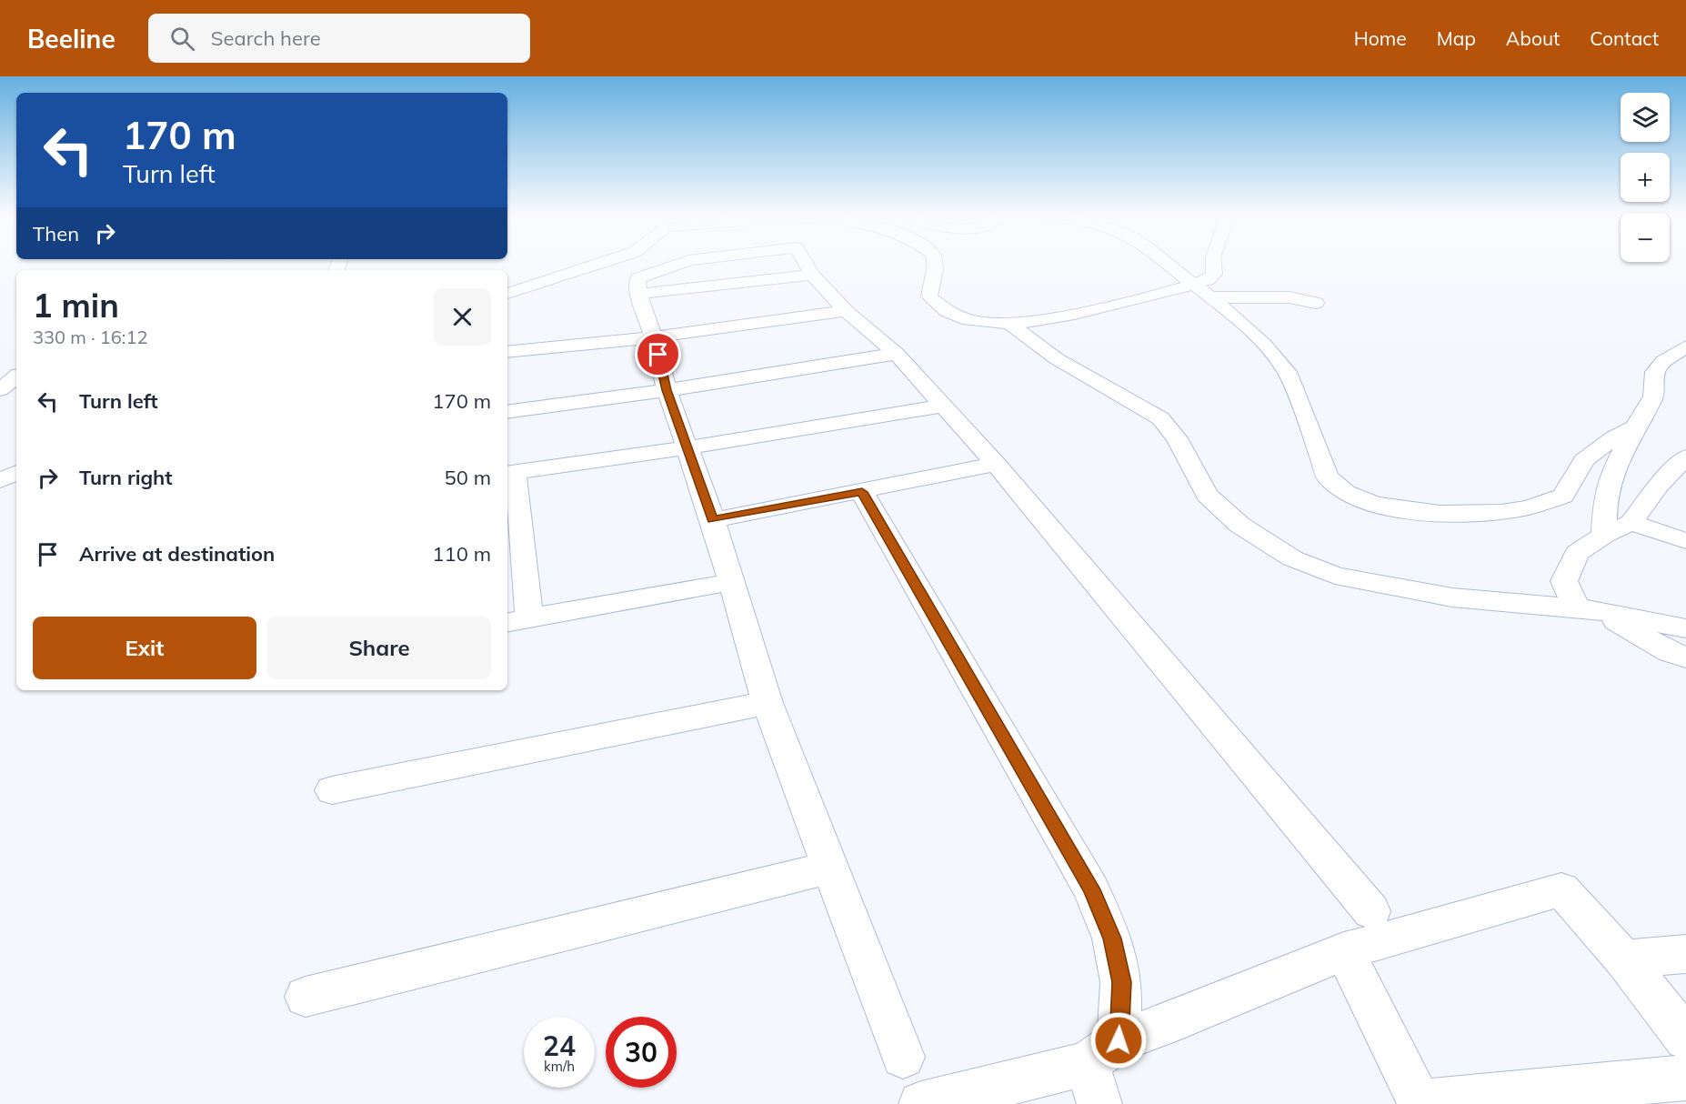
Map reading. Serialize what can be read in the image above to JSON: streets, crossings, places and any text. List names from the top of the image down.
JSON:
{
  "page": {
    "header": "Beeline",
    "search": "Search here",
    "nav": [
      "Home",
      "Map",
      "About",
      "Contact"
    ],
    "map_buttons": ["+", "−"],
    "turn": ["170 m", "Turn left"],
    "then": "Then",
    "heading": ["1 min", "330 m · 16:12"],
    "list": [
      {
        "name": "Turn left",
        "value": "170 m"
      },
      {
        "name": "Turn right",
        "value": "50 m"
      },
      {
        "name": "Arrive at destination",
        "value": "110 m"
      }
    ],
    "buttons": ["Exit", "Share"],
    "speed": "24 km/h",
    "limit": "30"
  }
}
